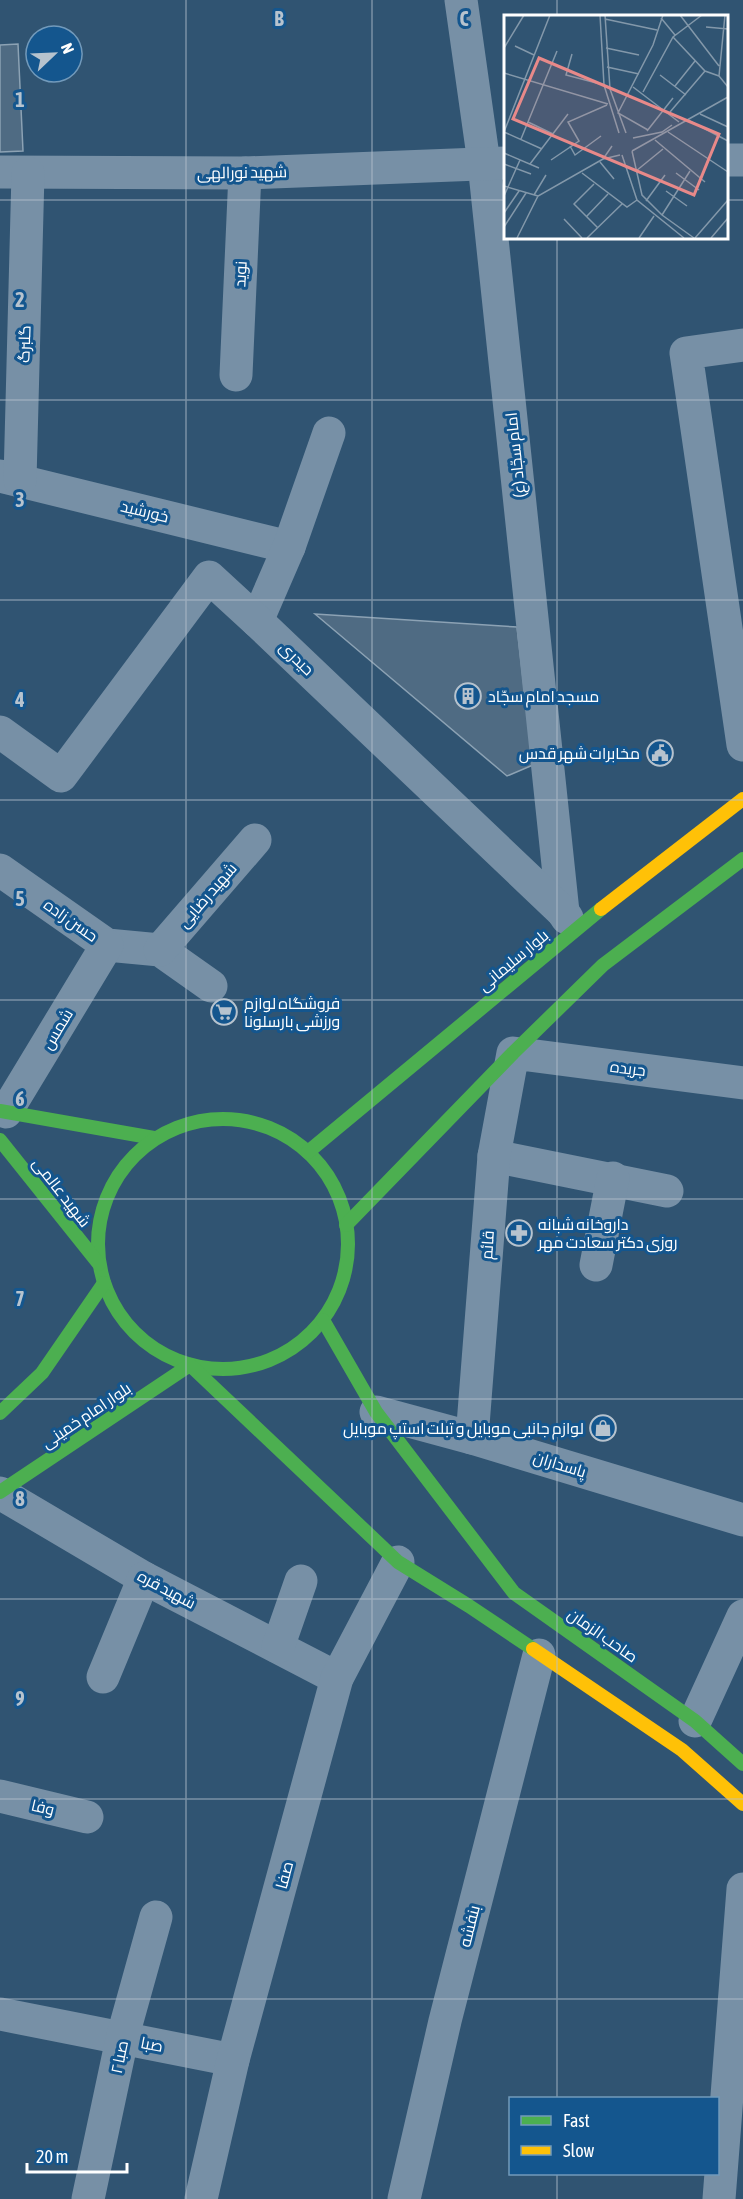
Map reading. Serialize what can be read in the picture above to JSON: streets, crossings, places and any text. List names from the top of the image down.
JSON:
{
  "streets": {
    "main road": [
      "بلوار سلیمانی",
      "شهید عالمی",
      "بلوار امام خمینی",
      "صاحب الزمان"
    ],
    "street": [
      "شهید نورالهی",
      "نوید",
      "گلبرگ",
      "امام سجّاد (ع)",
      "خورشید",
      "حیدری",
      "شهید رضایی",
      "حسن زاده",
      "شمس",
      "جریده",
      "قائم",
      "پاسداران",
      "شهید قره",
      "وفا",
      "صفا",
      "بنفشه",
      "صبا",
      "صبا ۲"
    ]
  },
  "crossings": [
    ["شهید نورالهی", "نوید"],
    ["شهید نورالهی", "گلبرگ"],
    ["شهید نورالهی", "امام سجّاد (ع)"],
    ["گلبرگ", "خورشید"],
    ["امام سجّاد (ع)", "حیدری"],
    ["امام سجّاد (ع)", "بلوار سلیمانی"],
    ["حیدری", "بلوار سلیمانی"],
    ["شهید رضایی", "حسن زاده"],
    ["حسن زاده", "شمس"],
    ["شمس", "شهید عالمی"],
    ["جریده", "قائم"],
    ["قائم", "پاسداران"],
    ["بلوار امام خمینی", "شهید قره"],
    ["پاسداران", "صاحب الزمان"],
    ["شهید قره", "صفا"],
    ["صفا", "صبا"],
    ["صبا", "صبا ۲"]
  ],
  "places": {
    "building": ["مسجد امام سجّاد"],
    "public building": ["مخابرات شهر قدس"],
    "supermarket": ["فروشگاه لوازم ورزشی بارسلونا"],
    "pharmacy": ["داروخانه شبانه روزی دکتر سعادت مهر"],
    "shop": ["لوازم جانبی موبایل و تبلت استپ موبایل"]
  },
  "legend": ["Fast", "Slow"],
  "scale_bar": "20 m",
  "north": "top right",
  "grid": {
    "columns": ["B", "C"],
    "rows": [
      "1",
      "2",
      "3",
      "4",
      "5",
      "6",
      "7",
      "8",
      "9"
    ]
  }
}
